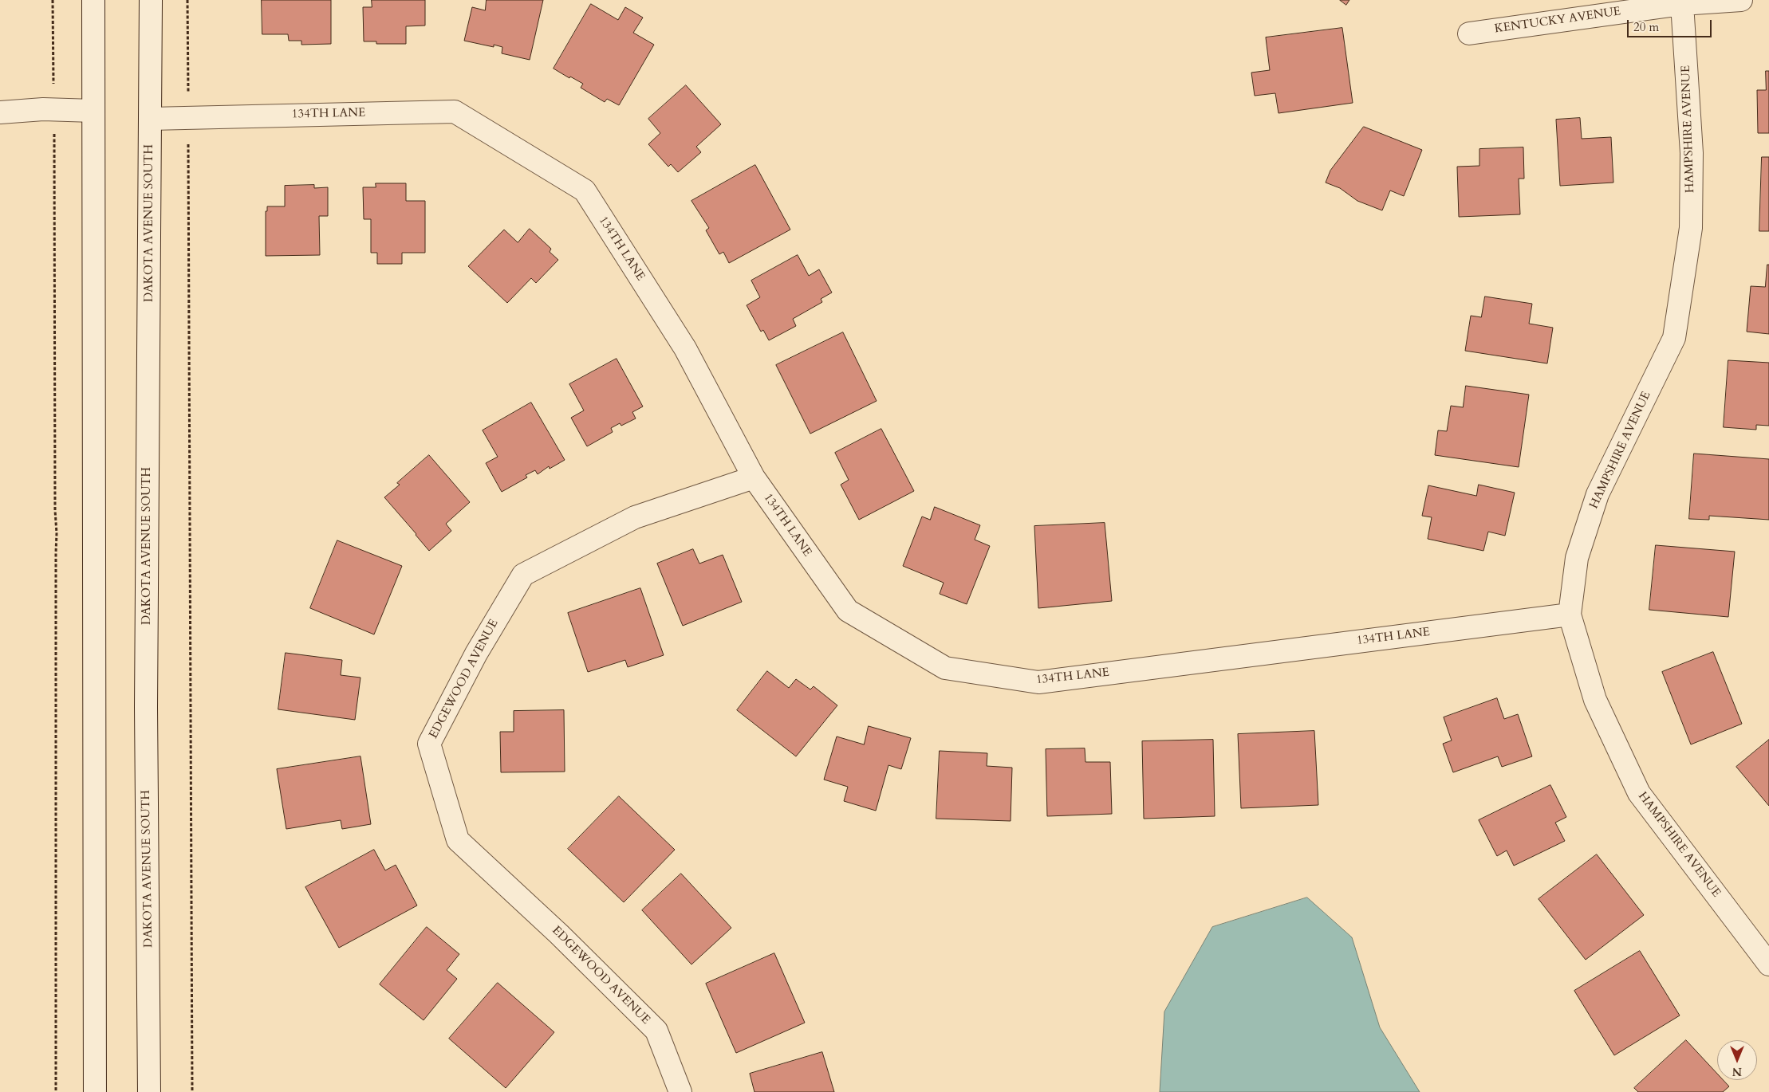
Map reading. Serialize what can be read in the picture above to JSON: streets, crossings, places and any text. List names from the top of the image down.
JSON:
{
  "streets": {
    "street": [
      "KENTUCKY AVENUE",
      "134TH LANE",
      "HAMPSHIRE AVENUE",
      "DAKOTA AVENUE SOUTH",
      "EDGEWOOD AVENUE"
    ]
  },
  "crossings": [
    ["KENTUCKY AVENUE", "HAMPSHIRE AVENUE"],
    ["134TH LANE", "HAMPSHIRE AVENUE"],
    ["134TH LANE", "DAKOTA AVENUE SOUTH"],
    ["134TH LANE", "EDGEWOOD AVENUE"]
  ],
  "scale_bar": "20 m",
  "north": "bottom"
}
